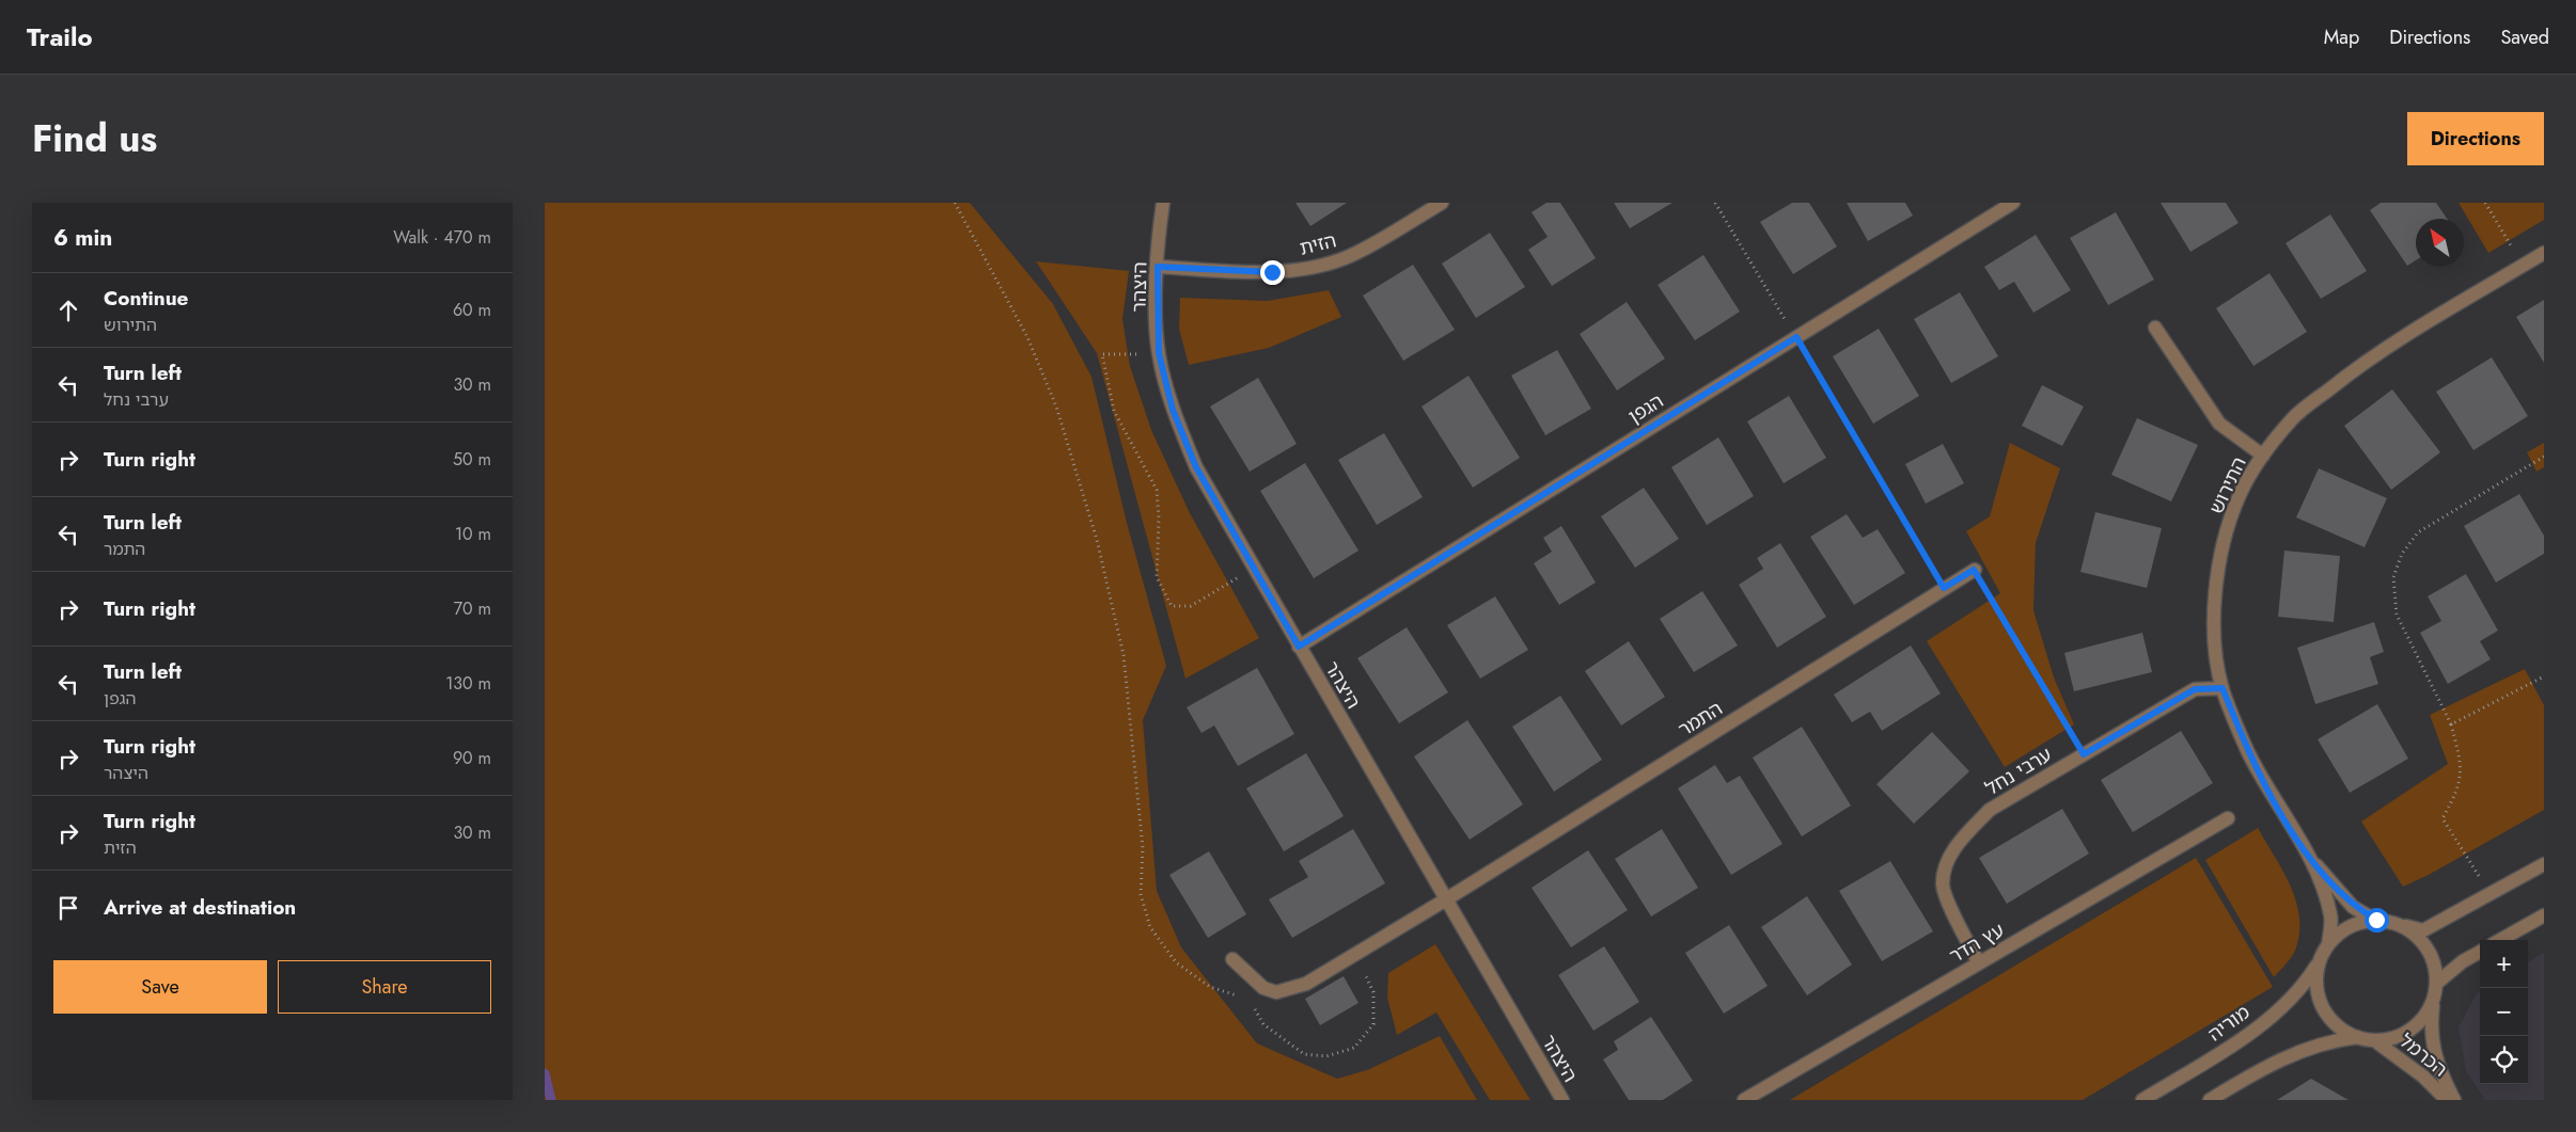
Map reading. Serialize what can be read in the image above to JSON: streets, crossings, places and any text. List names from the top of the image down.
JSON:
{
  "streets": {
    "street": [
      "הזית",
      "היצהר",
      "הגפן",
      "התירוש",
      "התמר",
      "ערבי נחל",
      "עץ הדר",
      "מוריה",
      "הכרמל"
    ]
  },
  "crossings": [
    ["הזית", "היצהר"],
    ["היצהר", "הגפן"],
    ["היצהר", "התמר"],
    ["התירוש", "ערבי נחל"],
    ["התירוש", "מוריה"],
    ["התירוש", "הכרמל"],
    ["ערבי נחל", "עץ הדר"],
    ["מוריה", "הכרמל"]
  ],
  "north": "top left",
  "page": {
    "header": "Trailo",
    "nav": ["Map", "Directions", "Saved"],
    "title": "Find us",
    "buttons": [
      "Directions",
      ["Save", "Share"]
    ],
    "heading": ["6 min", "Walk · 470 m"],
    "list": [
      ["Continue", "התירוש", "60 m"],
      ["Turn left", "ערבי נחל", "30 m"],
      ["Turn right", "50 m"],
      ["Turn left", "התמר", "10 m"],
      ["Turn right", "70 m"],
      ["Turn left", "הגפן", "130 m"],
      ["Turn right", "היצהר", "90 m"],
      ["Turn right", "הזית", "30 m"],
      "Arrive at destination"
    ],
    "map_buttons": ["+", "−"]
  }
}
